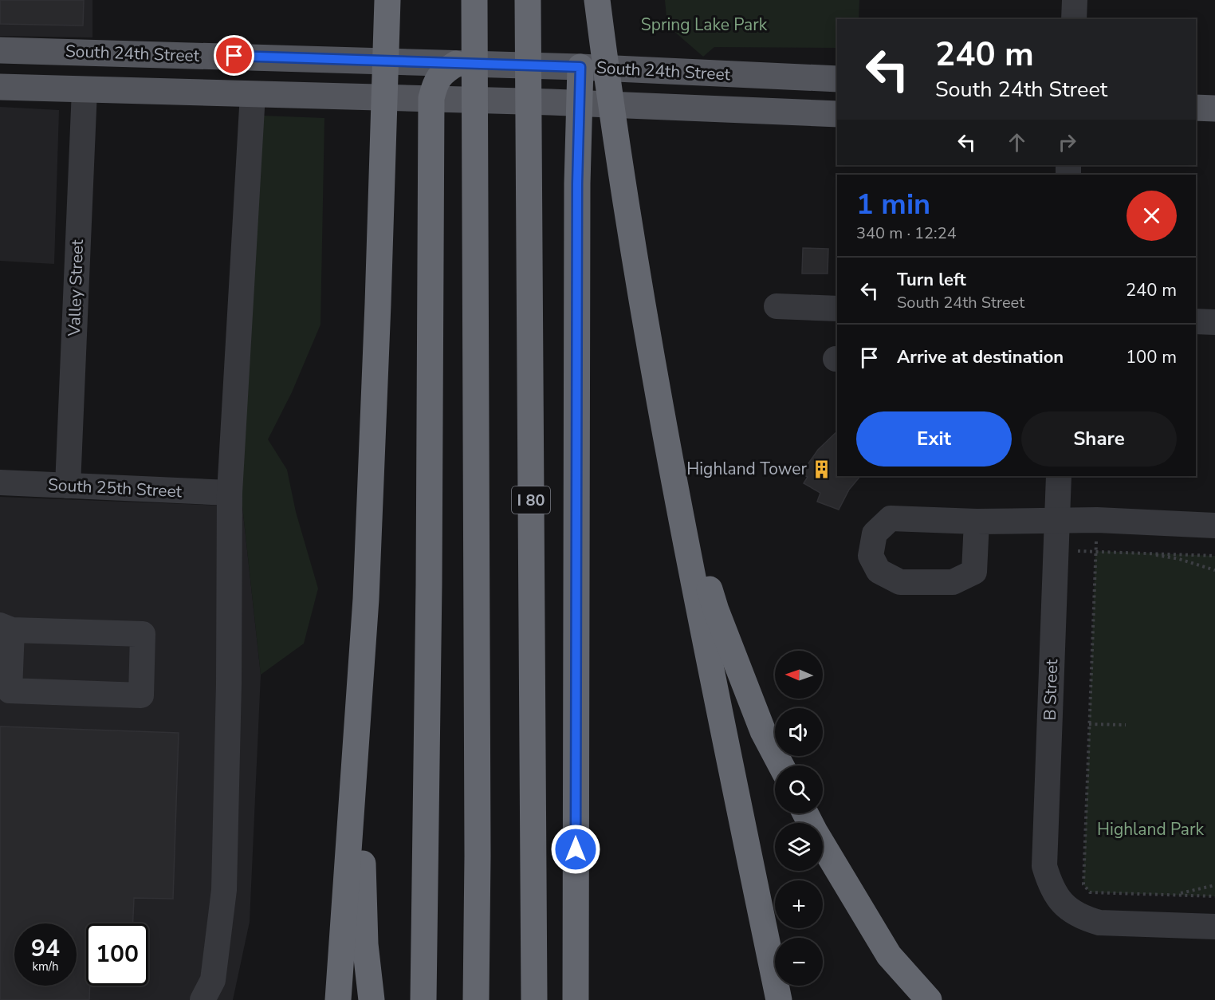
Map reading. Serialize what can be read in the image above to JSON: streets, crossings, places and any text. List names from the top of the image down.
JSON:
{
  "streets": {
    "highway": ["I 80"],
    "main road": ["South 24th Street"],
    "street": ["Valley Street", "South 25th Street", "B Street"]
  },
  "crossings": [
    ["South 24th Street", "Valley Street"],
    ["Valley Street", "South 25th Street"]
  ],
  "parks": ["Spring Lake Park", "Highland Park"],
  "places": {
    "building": ["Highland Tower"]
  },
  "north": "left",
  "page": {
    "turn": ["240 m", "South 24th Street"],
    "heading": ["1 min", "340 m · 12:24"],
    "list": [
      {
        "name": "Turn left",
        "note": "South 24th Street",
        "value": "240 m"
      },
      {
        "name": "Arrive at destination",
        "value": "100 m"
      }
    ],
    "buttons": ["Exit", "Share"],
    "map_buttons": ["+", "−"],
    "speed": "94 km/h",
    "limit": "100"
  }
}
